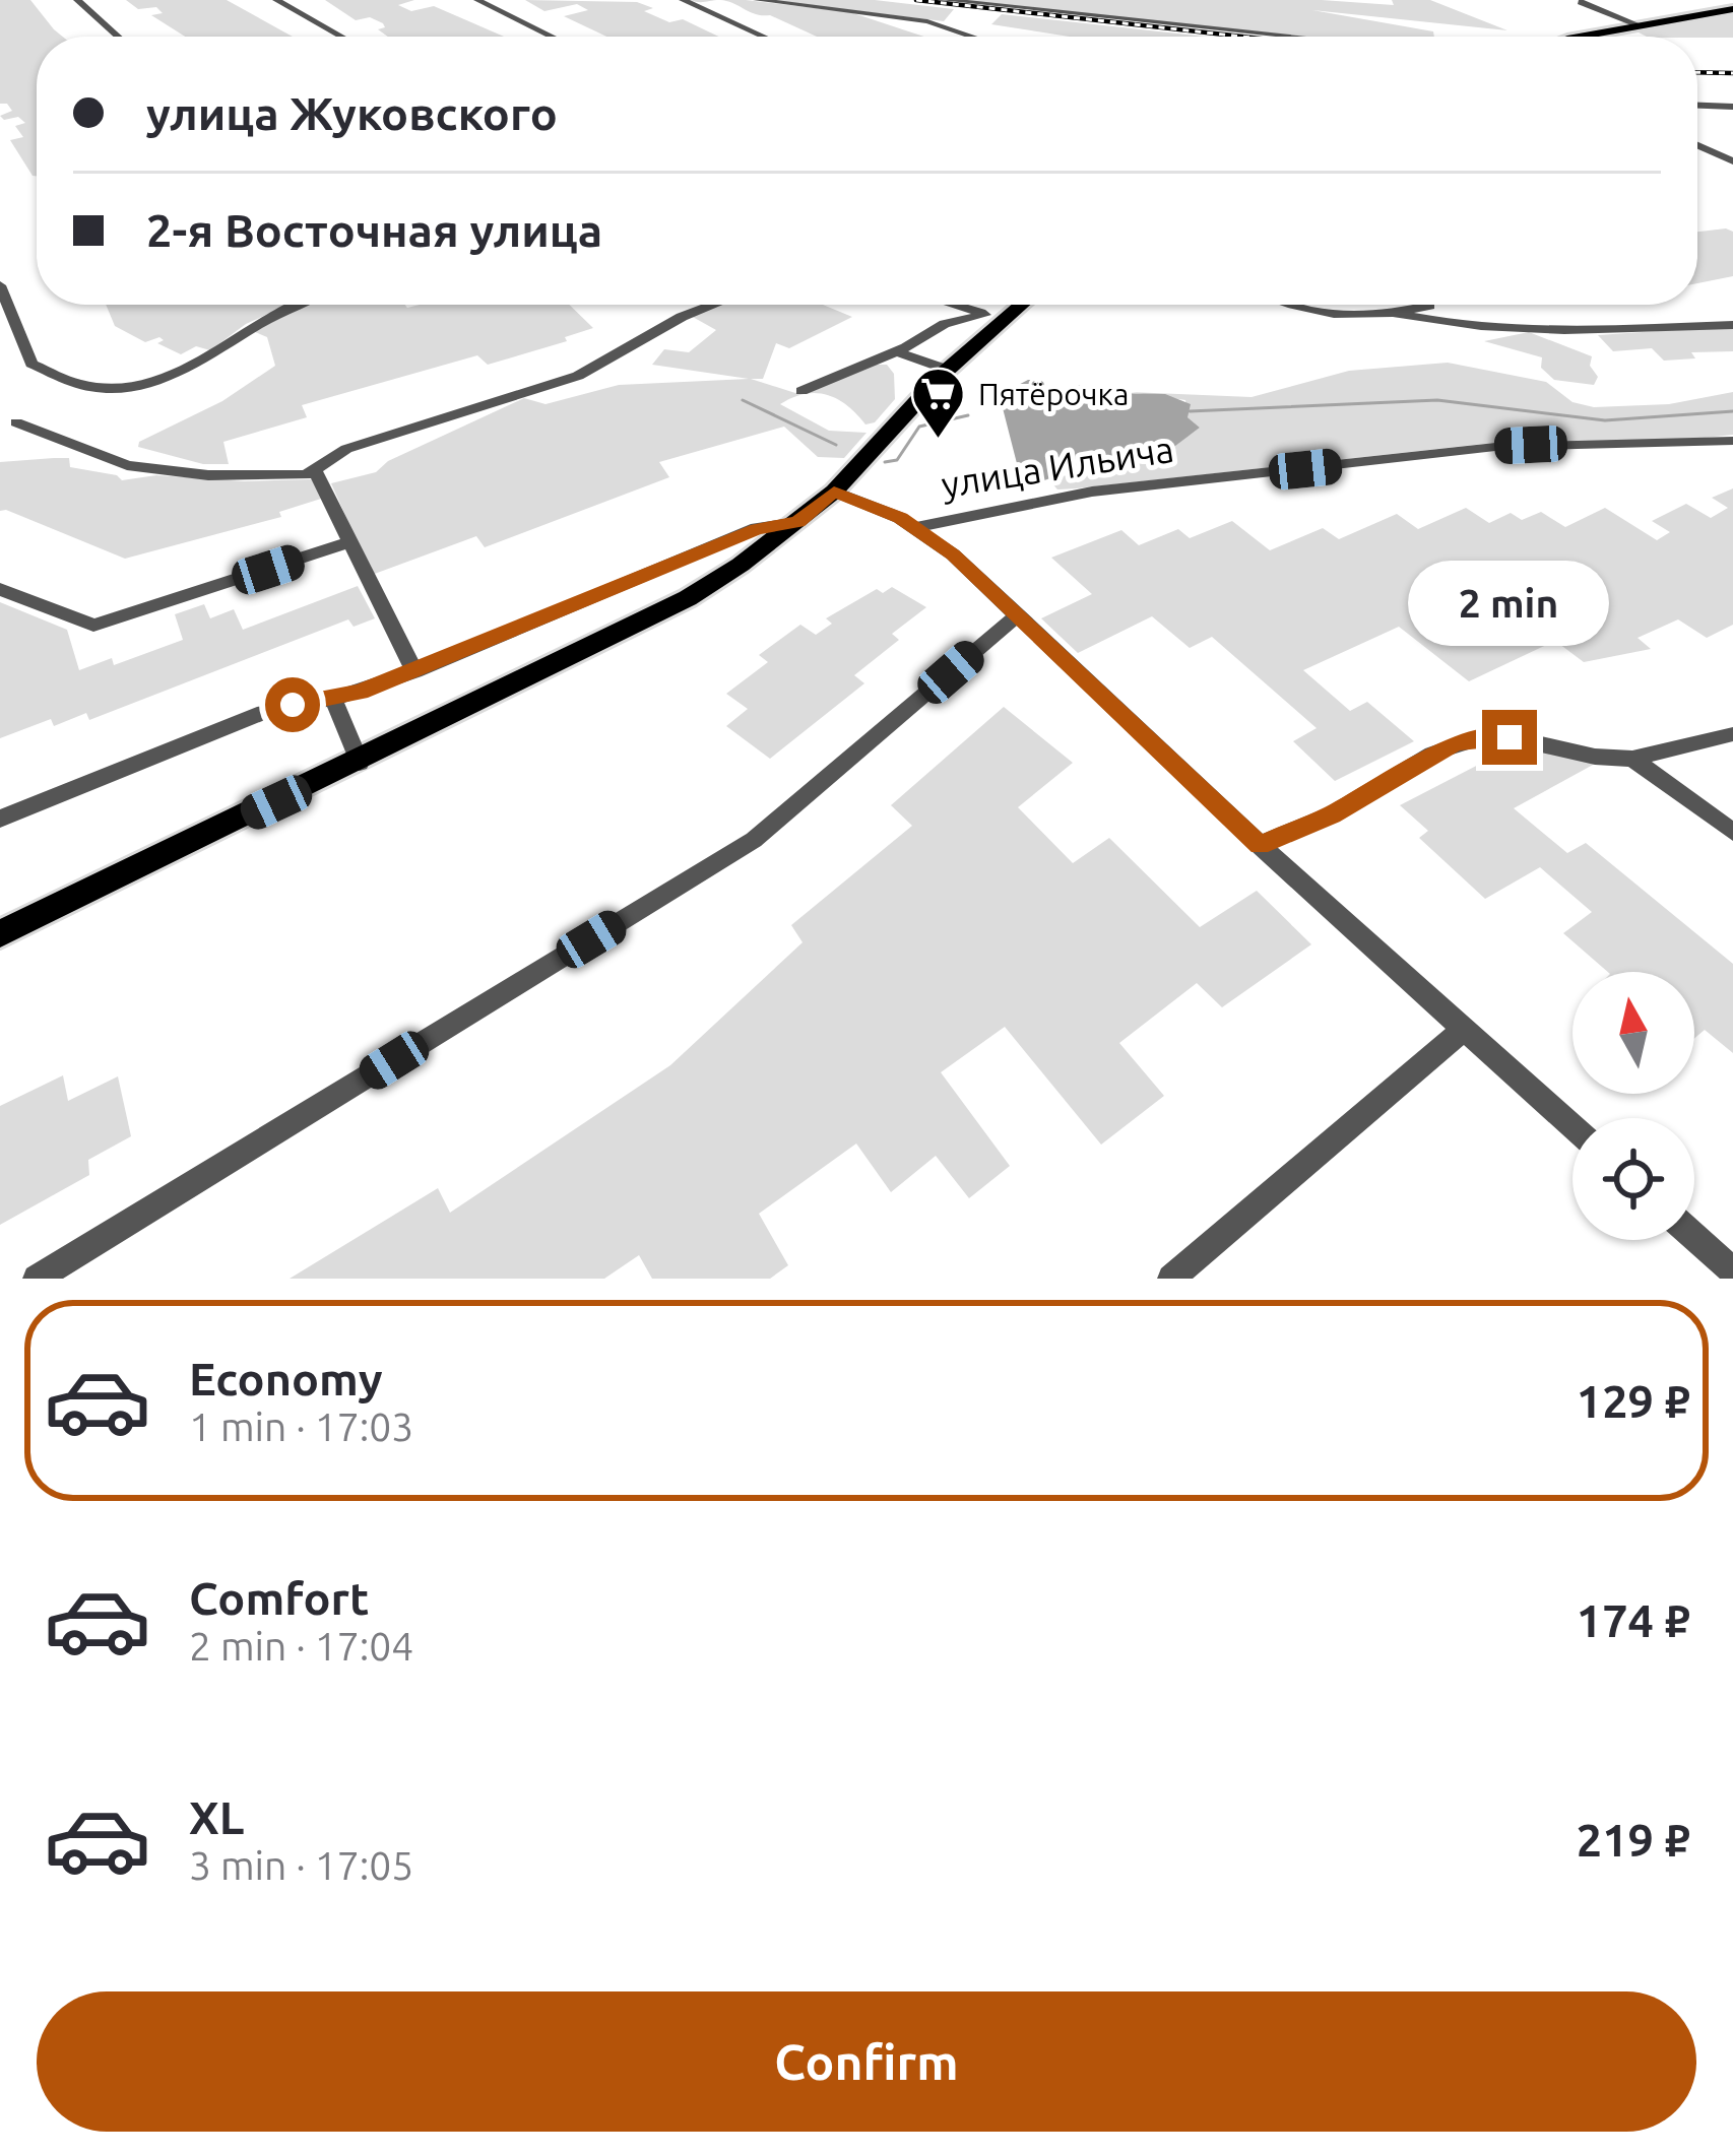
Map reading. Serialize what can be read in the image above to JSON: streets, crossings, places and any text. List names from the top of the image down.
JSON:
{
  "streets": {
    "street": ["улица Ильича"]
  },
  "places": {
    "supermarket": ["Пятёрочка"]
  },
  "north": "top",
  "page": {
    "banner": ["улица Жуковского", "2-я Восточная улица"],
    "bubble": "2 min",
    "list": [
      {
        "name": "Economy",
        "note": "1 min · 17:03",
        "value": "129 ₽"
      },
      {
        "name": "Comfort",
        "note": "2 min · 17:04",
        "value": "174 ₽"
      },
      {
        "name": "XL",
        "note": "3 min · 17:05",
        "value": "219 ₽"
      }
    ],
    "buttons": "Confirm"
  }
}
